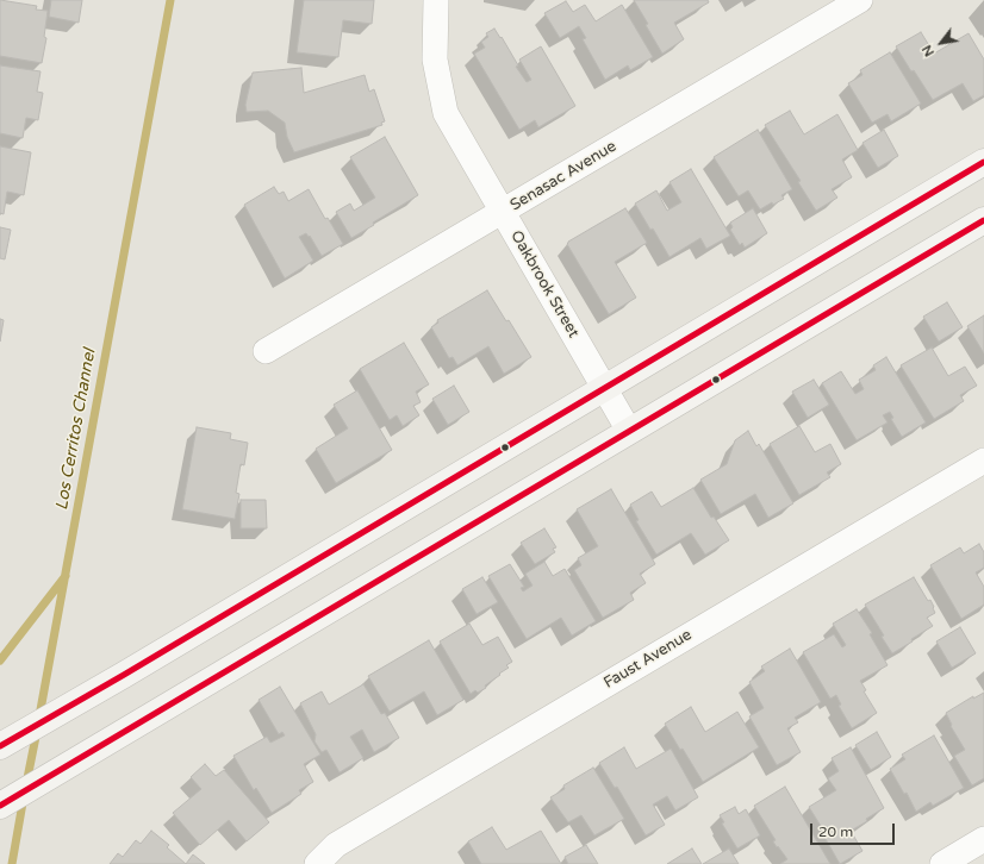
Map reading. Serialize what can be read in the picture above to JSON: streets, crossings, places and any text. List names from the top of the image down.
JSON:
{
  "streets": {
    "street": ["Senasac Avenue", "Oakbrook Street", "Faust Avenue"]
  },
  "crossings": [
    ["Senasac Avenue", "Oakbrook Street"]
  ],
  "water": ["Los Cerritos Channel"],
  "scale_bar": "20 m",
  "north": "bottom left"
}
